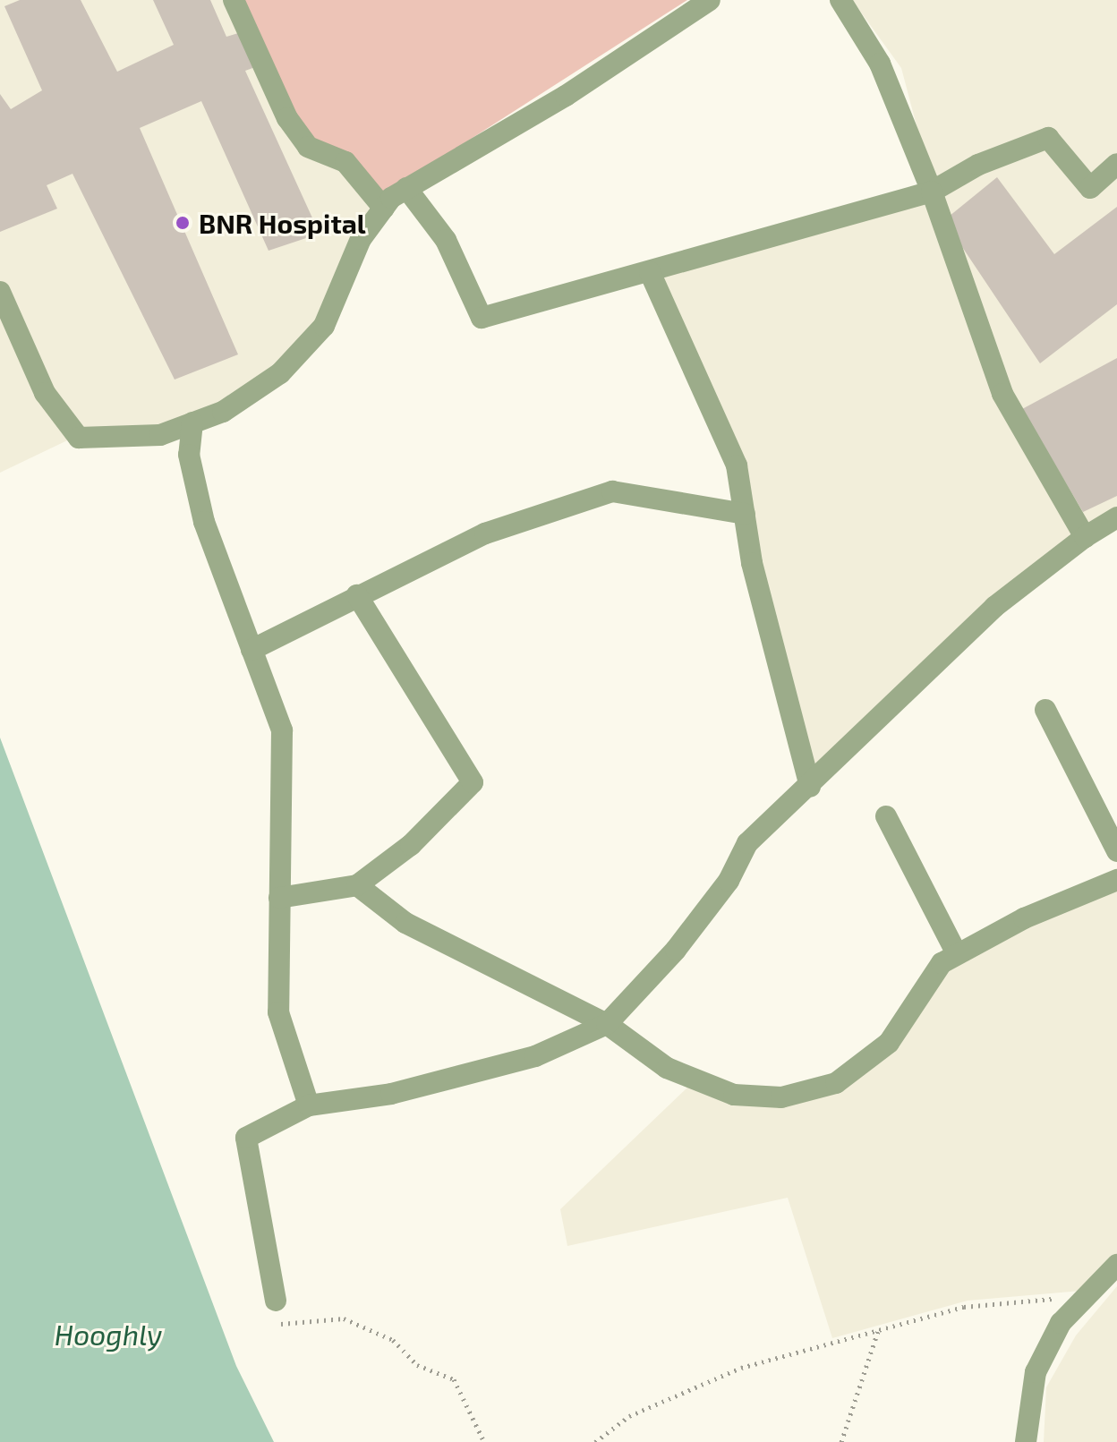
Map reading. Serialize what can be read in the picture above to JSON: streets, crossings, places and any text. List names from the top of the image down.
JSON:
{
  "water": ["Hooghly"],
  "places": ["BNR Hospital"]
}
